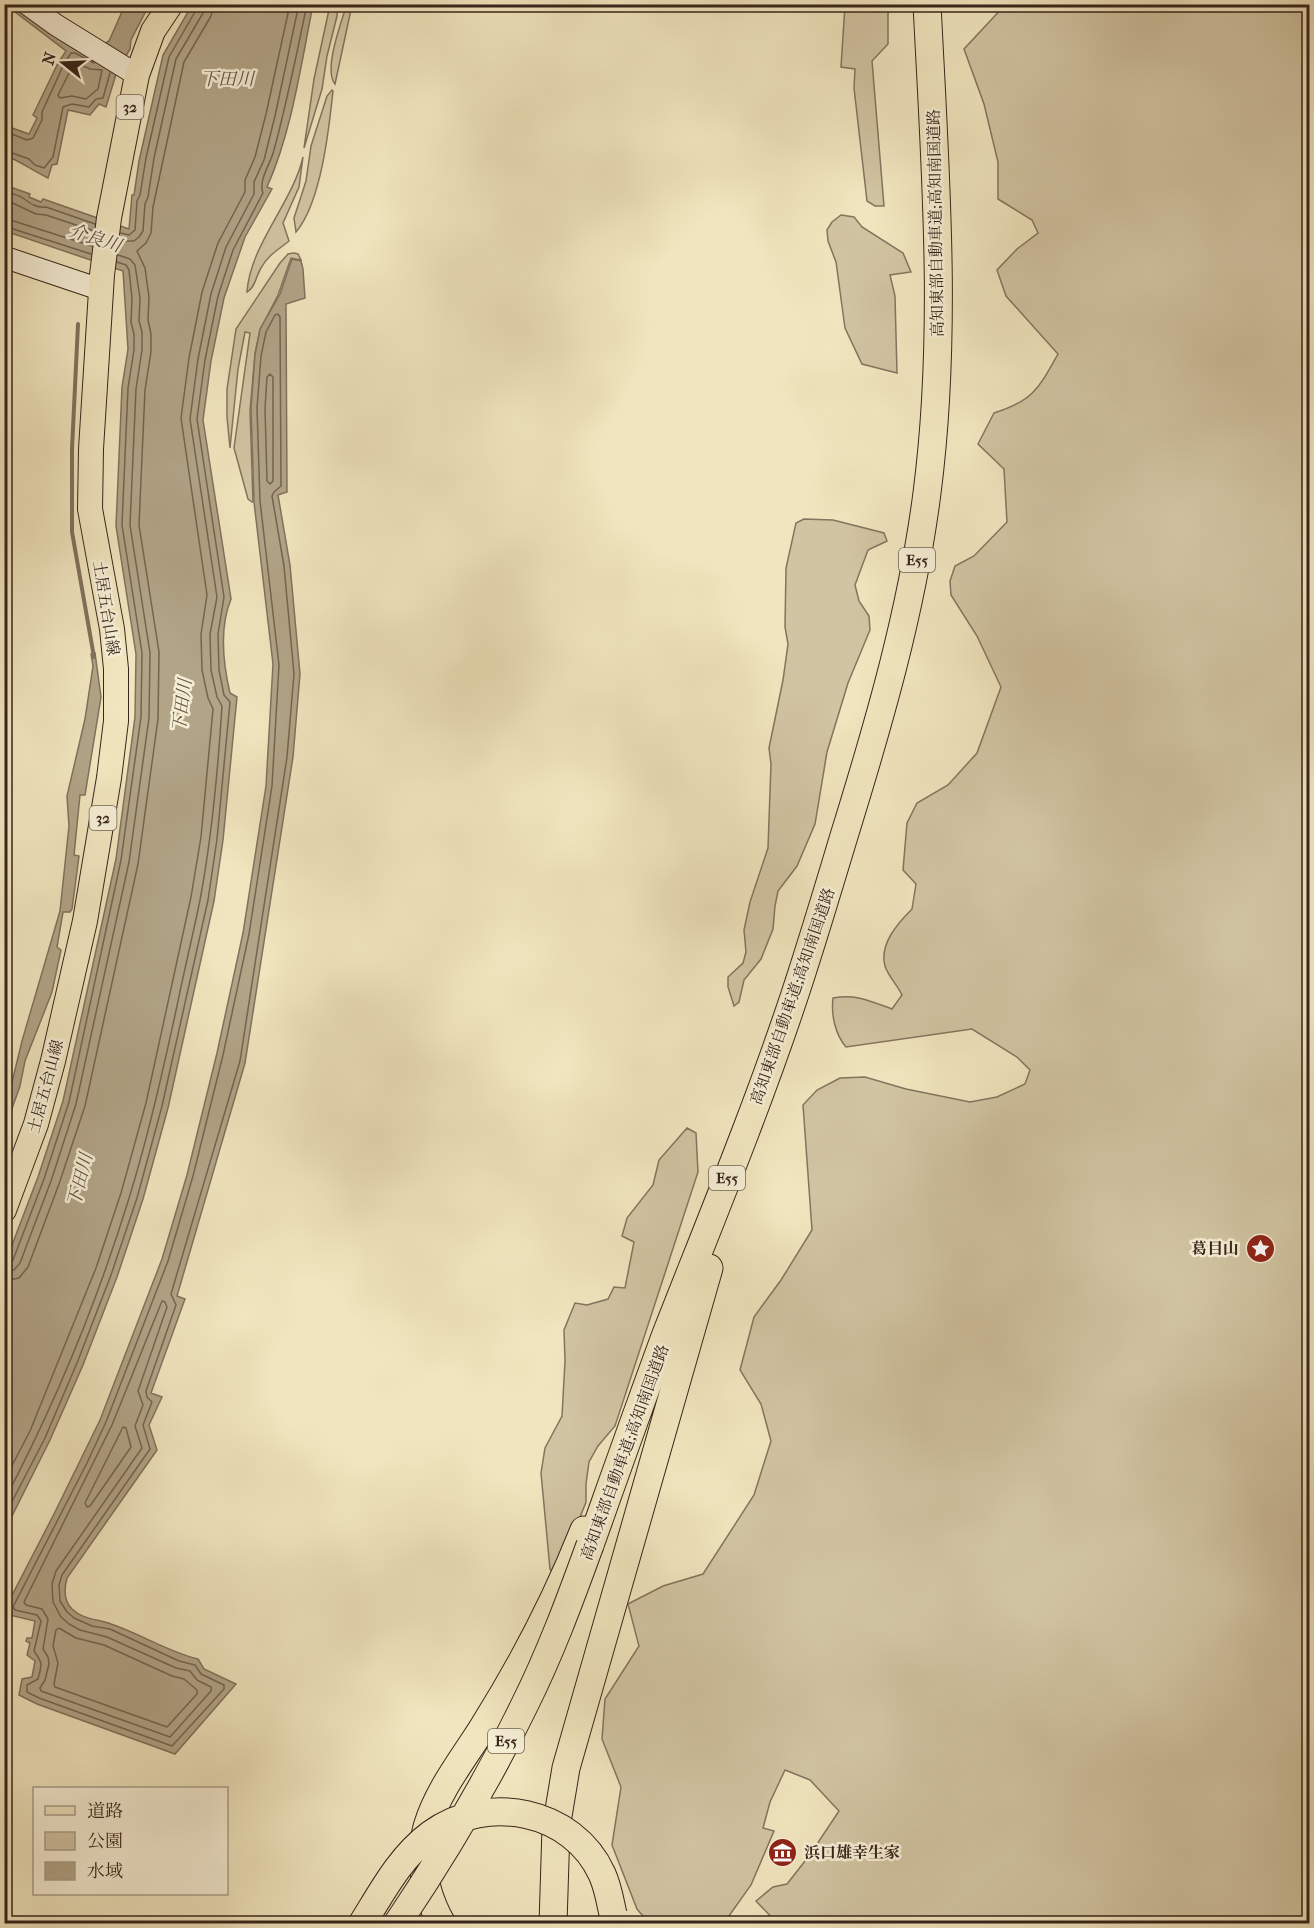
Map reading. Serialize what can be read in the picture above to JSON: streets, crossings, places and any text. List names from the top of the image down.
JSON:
{
  "streets": {
    "highway": ["高知東部自動車道;高知南国道路", "E55"],
    "main road": ["32", "土居五台山線"]
  },
  "water": ["下田川", "介良川"],
  "places": {
    "place": ["葛目山"],
    "museum": ["浜口雄幸生家"]
  },
  "legend": ["道路", "公園", "水域"],
  "north": "left"
}
